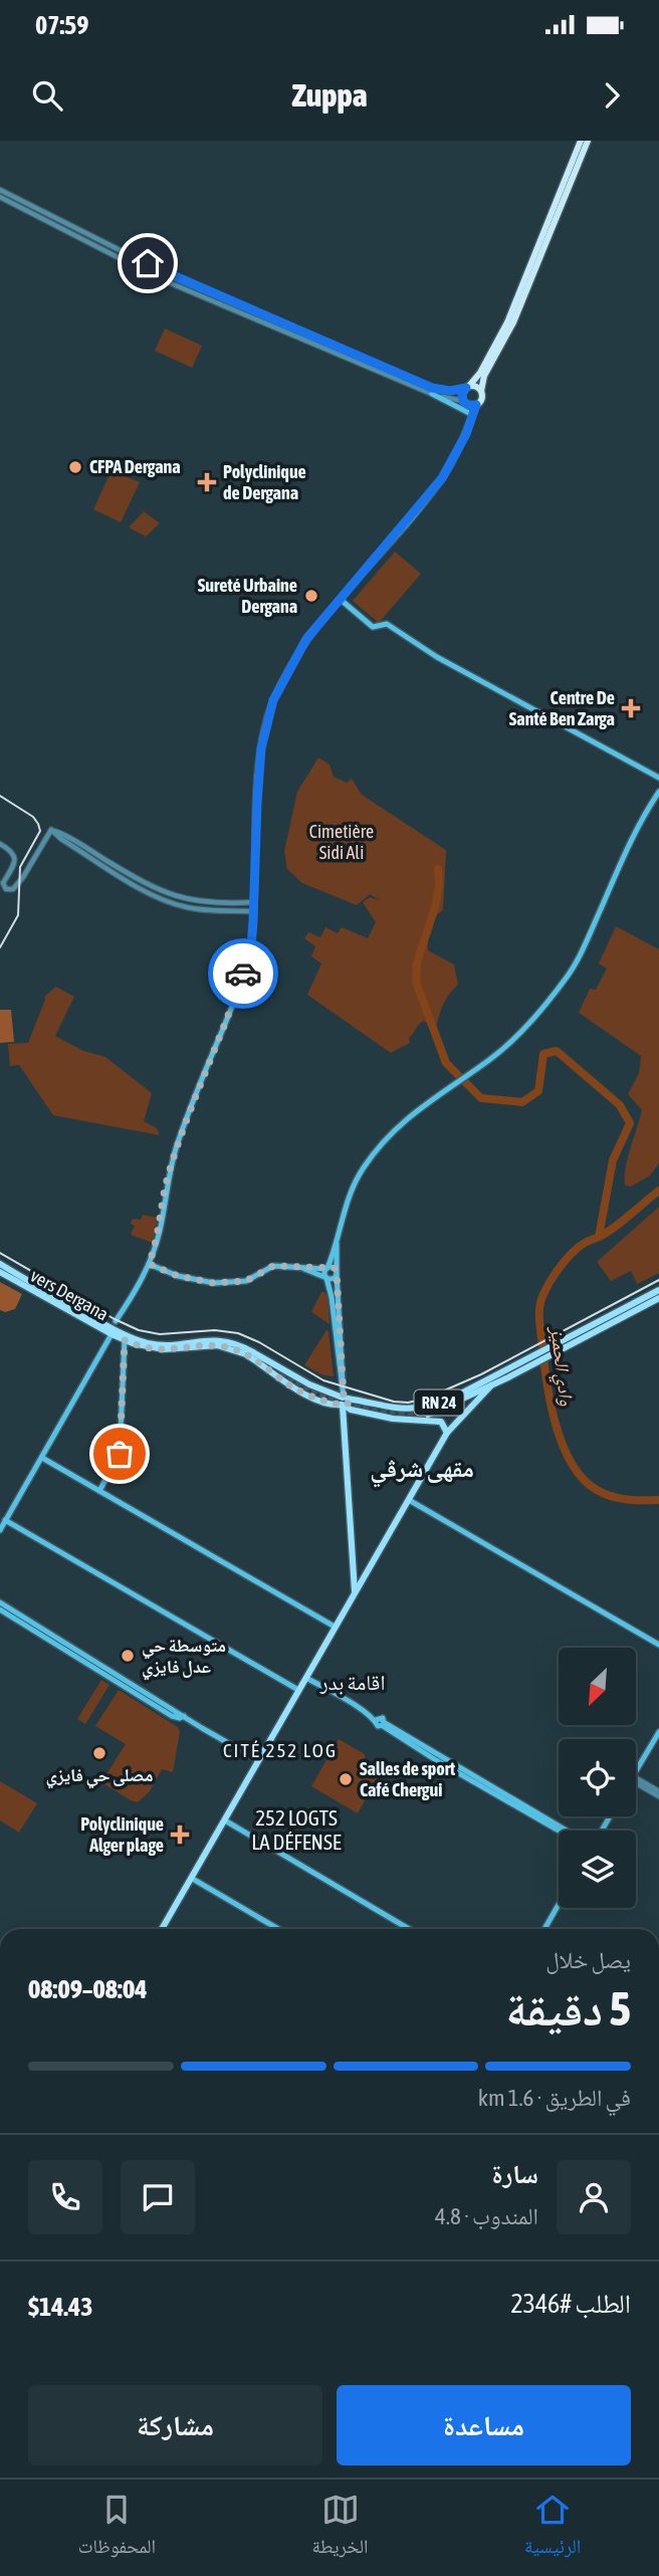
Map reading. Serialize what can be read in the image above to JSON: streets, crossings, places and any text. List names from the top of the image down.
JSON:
{
  "streets": {
    "main road": ["vers Dergana", "RN 24"]
  },
  "districts": [
    "مقهى شرڨي",
    "اقامة بدر",
    "CITÉ 252 LOG",
    "252 LOGTS LA DÉFENSE"
  ],
  "water": ["وادي الحميز"],
  "parks": ["Cimetière Sidi Ali"],
  "places": {
    "other": [
      "CFPA Dergana",
      "Sureté Urbaine Dergana",
      "متوسطة حي عدل فايزي",
      "مصلى حي فايزي",
      "Salles de sport Café Chergui"
    ],
    "health": ["Polyclinique de Dergana", "Centre De Santé Ben Zarga", "Polyclinique Alger plage"]
  },
  "north": "bottom left",
  "page": {
    "status": "07:59",
    "header": "Zuppa",
    "heading": ["5 دقيقة", "يصل خلال", "08:04–08:09"],
    "panel": [
      "سارة",
      "المندوب · 4.8",
      "الطلب #2346",
      "$14.43"
    ],
    "bar": "في الطريق · 1.6 km",
    "buttons": ["مساعدة", "مشاركة"],
    "tabs": ["الرئيسية", "الخريطة", "المحفوظات"]
  }
}
